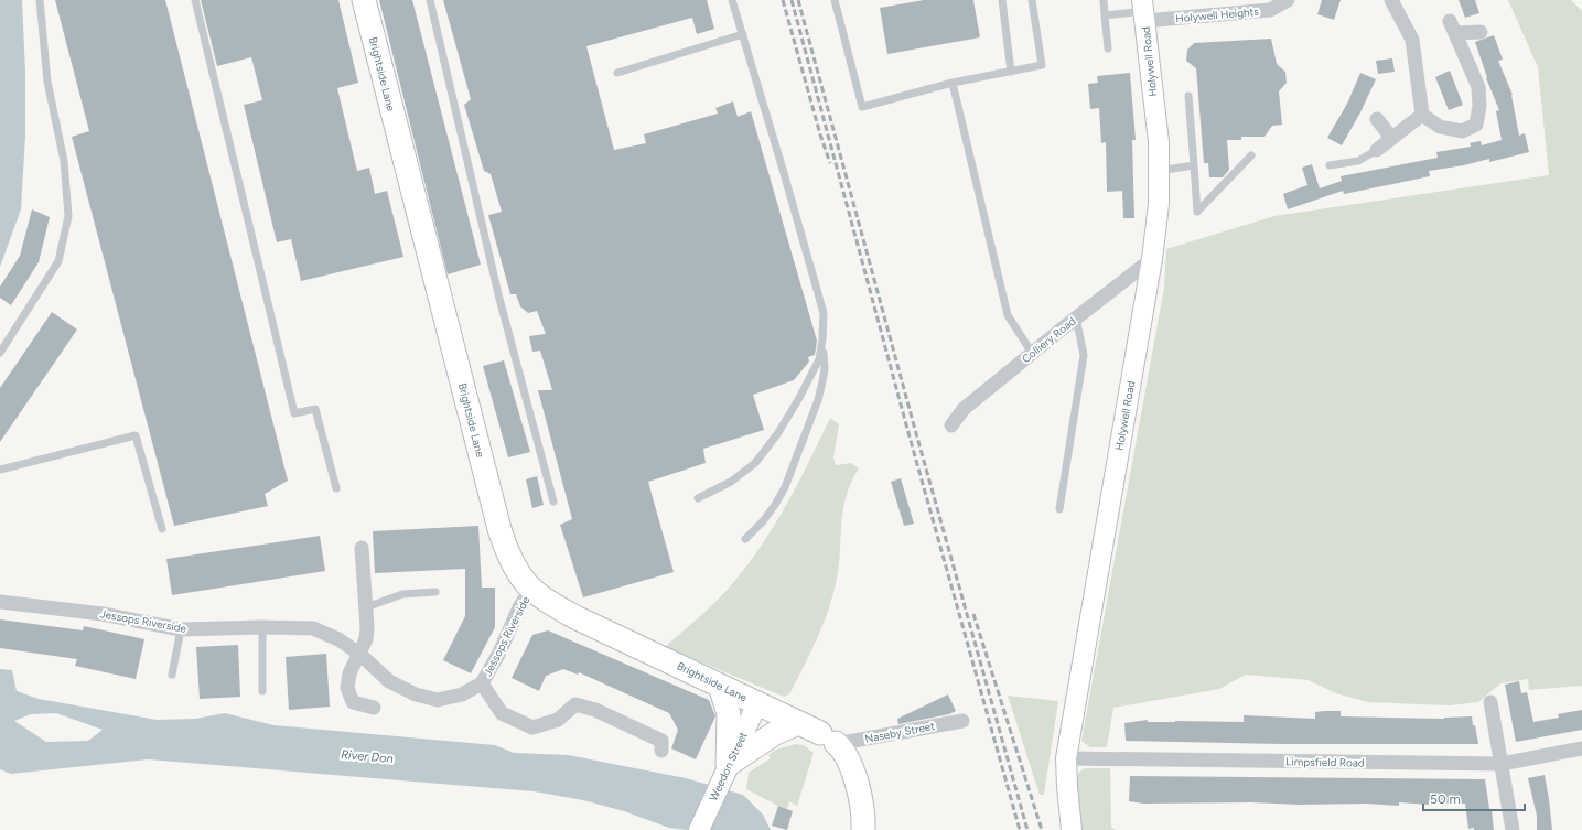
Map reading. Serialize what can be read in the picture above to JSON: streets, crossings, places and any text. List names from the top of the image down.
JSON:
{
  "streets": {
    "main road": ["Holywell Road", "Brightside Lane", "Weedon Street"],
    "street": [
      "Holywell Heights",
      "Colliery Road",
      "Jessops Riverside",
      "Naseby Street",
      "Limpsfield Road"
    ]
  },
  "crossings": [
    ["Holywell Heights", "Holywell Road"],
    ["Holywell Road", "Colliery Road"],
    ["Holywell Road", "Limpsfield Road"],
    ["Brightside Lane", "Jessops Riverside"],
    ["Brightside Lane", "Naseby Street"],
    ["Brightside Lane", "Weedon Street"]
  ],
  "water": ["River Don"],
  "scale_bar": "50 m"
}
